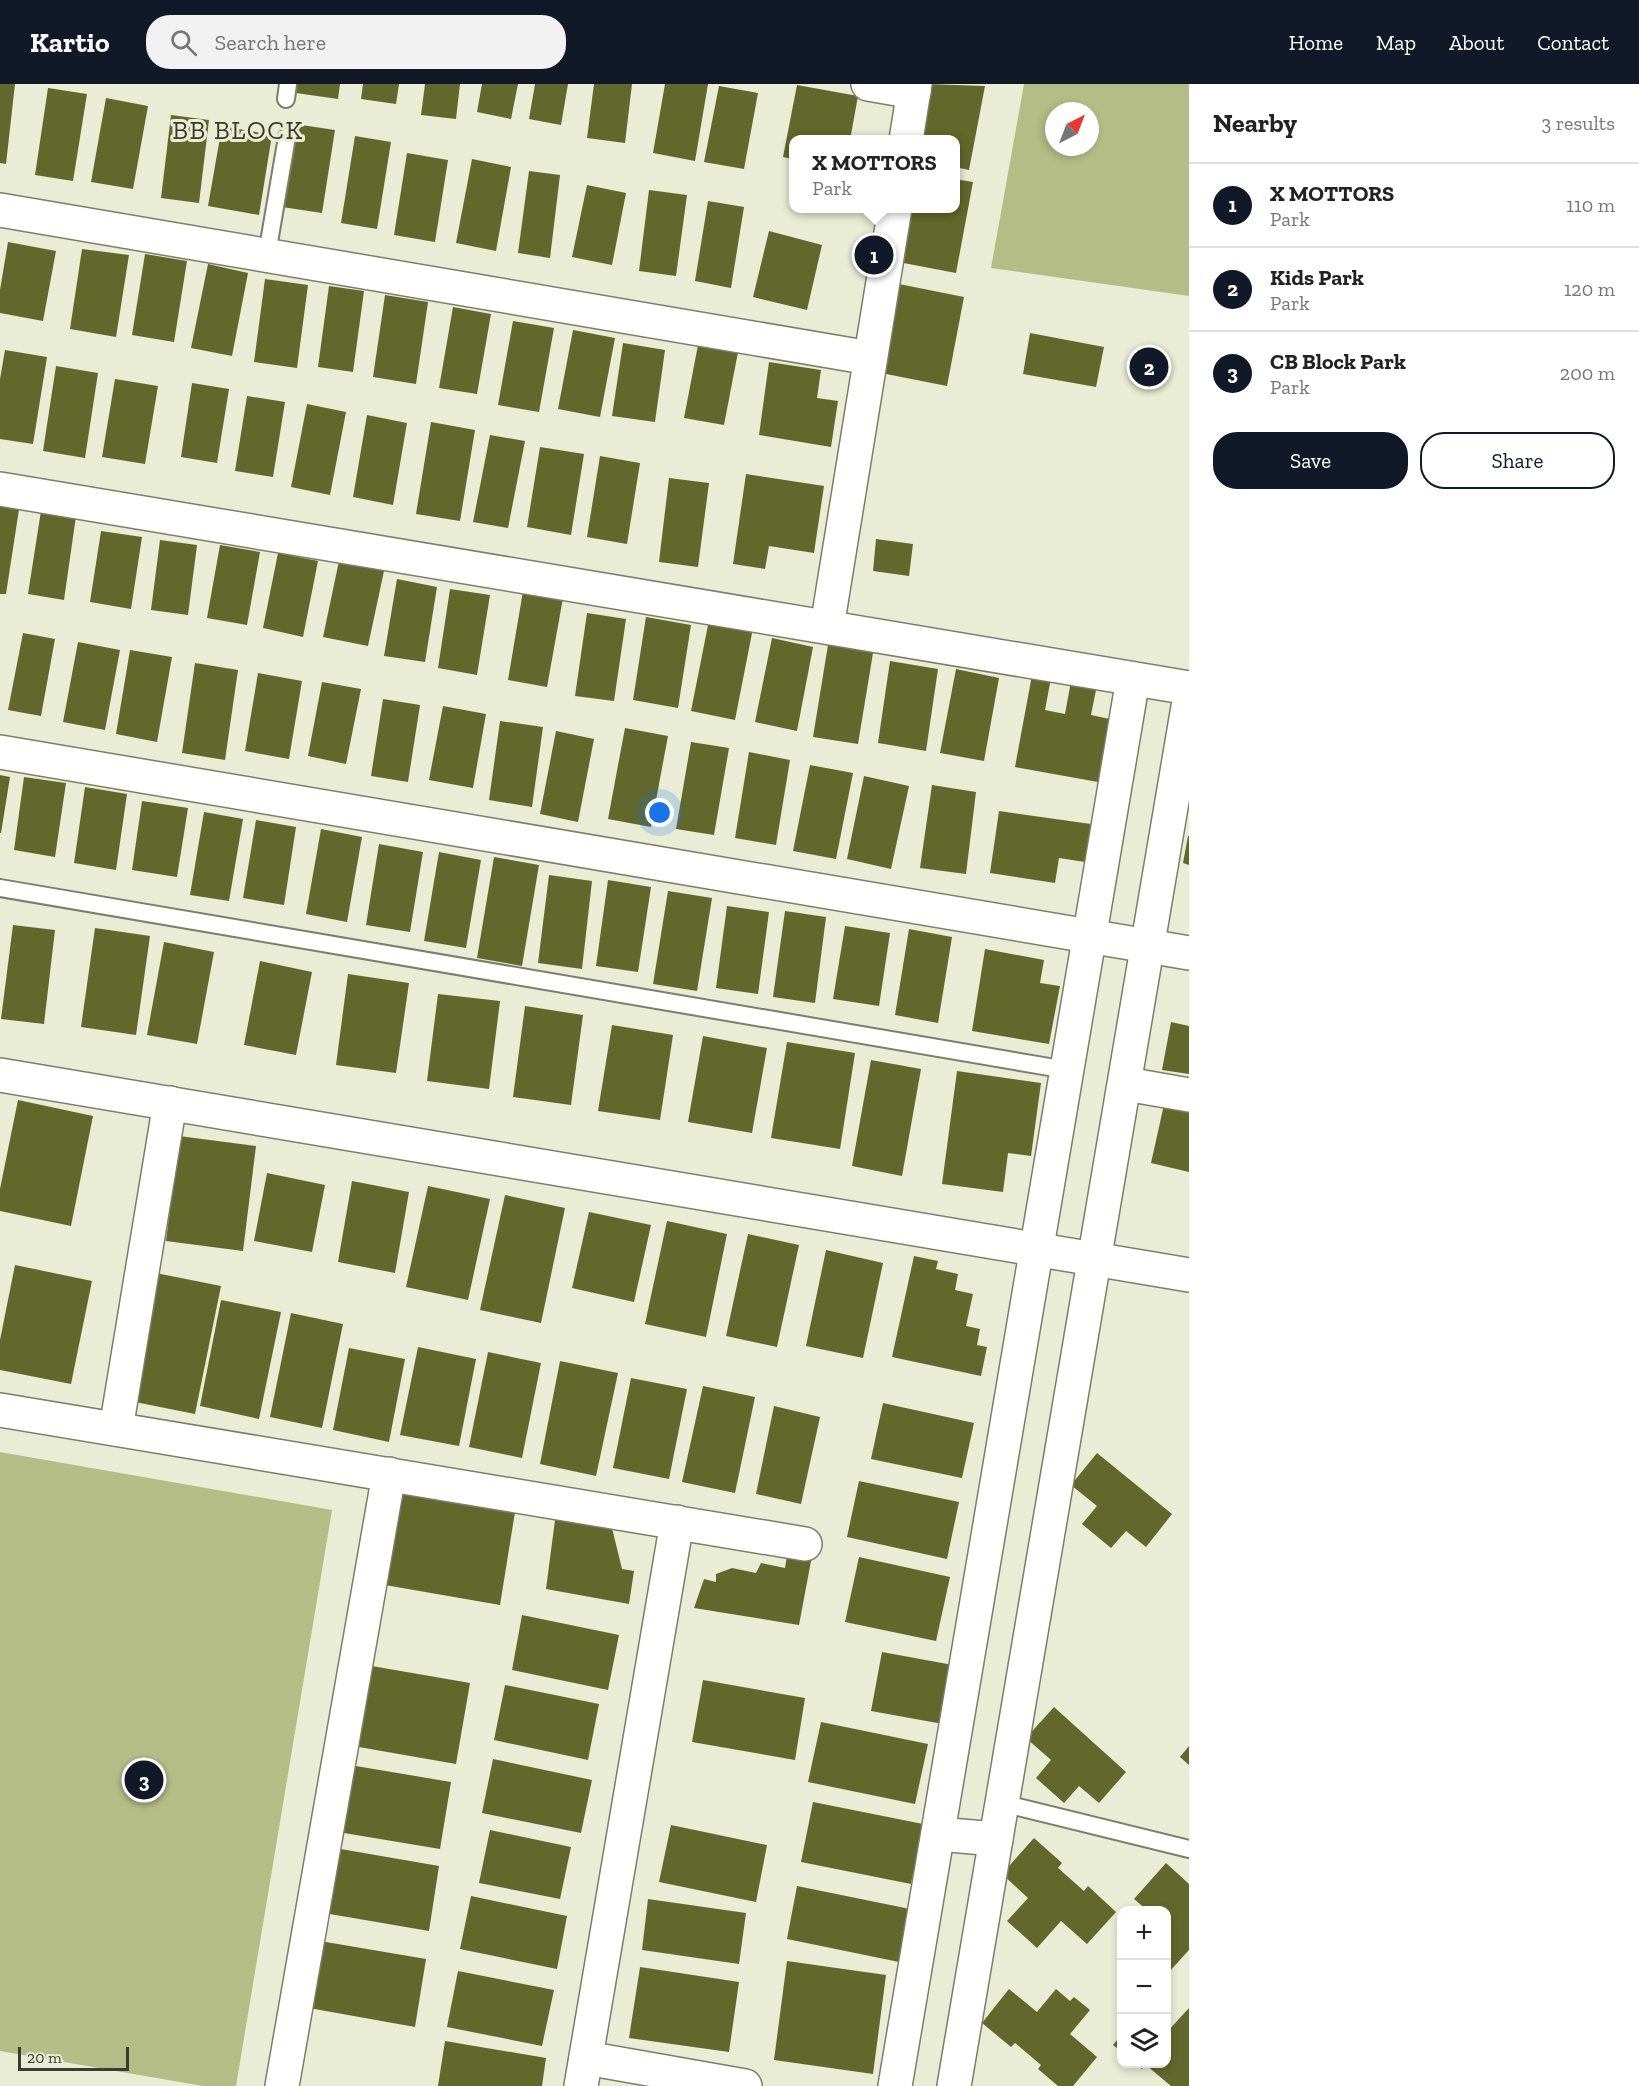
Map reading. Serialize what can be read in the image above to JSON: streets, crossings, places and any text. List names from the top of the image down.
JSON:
{
  "districts": ["BB BLOCK"],
  "scale_bar": "20 m",
  "north": "top right",
  "page": {
    "header": "Kartio",
    "search": "Search here",
    "nav": [
      "Home",
      "Map",
      "About",
      "Contact"
    ],
    "heading": ["Nearby", "3 results"],
    "popup": ["X MOTTORS", "Park"],
    "list": [
      {
        "mark": "1",
        "name": "X MOTTORS",
        "note": "Park",
        "value": "110 m"
      },
      {
        "mark": "2",
        "name": "Kids Park",
        "note": "Park",
        "value": "120 m"
      },
      {
        "mark": "3",
        "name": "CB Block Park",
        "note": "Park",
        "value": "200 m"
      }
    ],
    "pins": ["1", "2", "3"],
    "buttons": ["Save", "Share"],
    "map_buttons": ["+", "−"],
    "scale": "20 m"
  }
}
